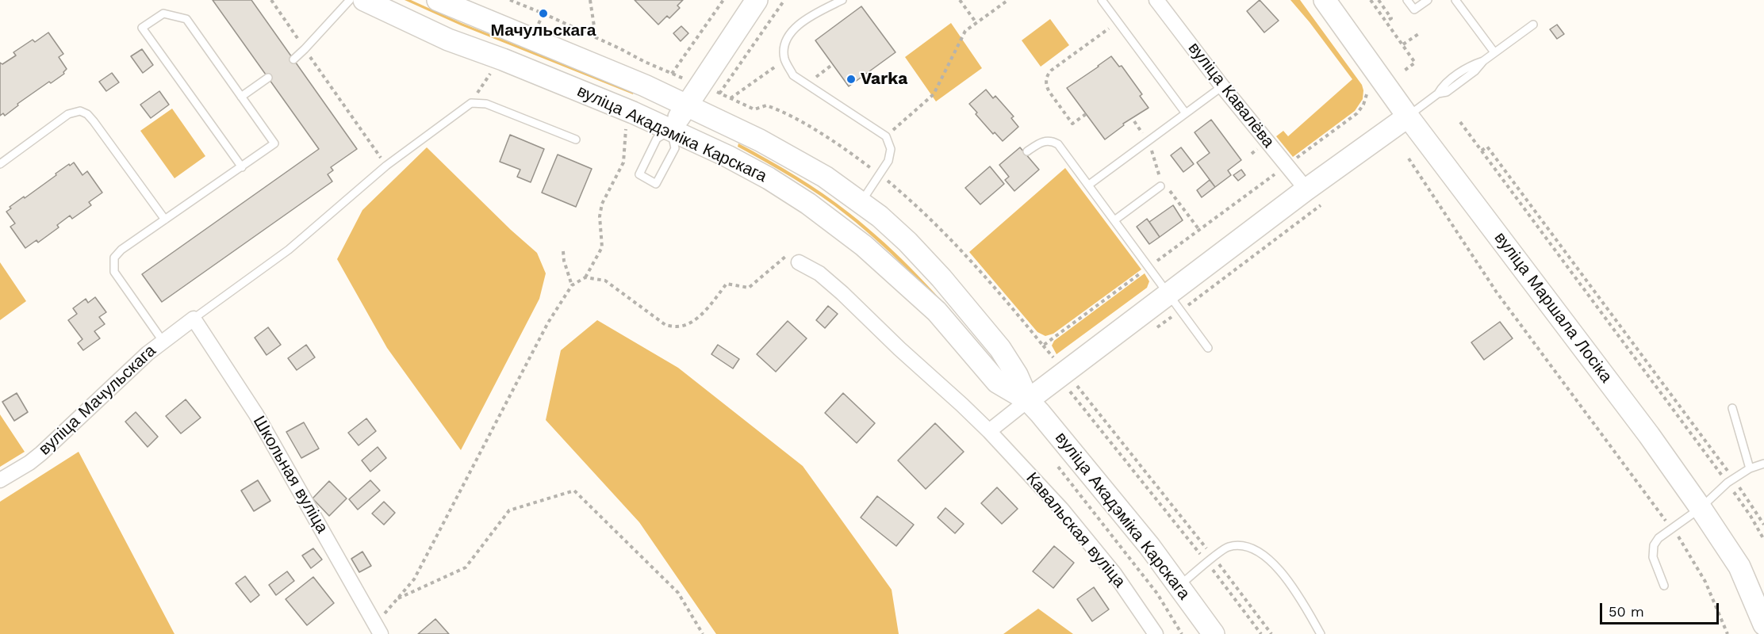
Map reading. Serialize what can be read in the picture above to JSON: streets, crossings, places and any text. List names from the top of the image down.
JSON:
{
  "streets": {
    "main road": ["вуліца Акадэміка Карскага", "вуліца Маршала Лосіка"],
    "street": [
      "вуліца Кавалёва",
      "вуліца Мачульскага",
      "Школьная вуліца",
      "Кавальская вуліца"
    ]
  },
  "crossings": [
    ["вуліца Мачульскага", "Школьная вуліца"]
  ],
  "places": ["Мачульскага", "Varka"],
  "scale_bar": "50 m"
}
